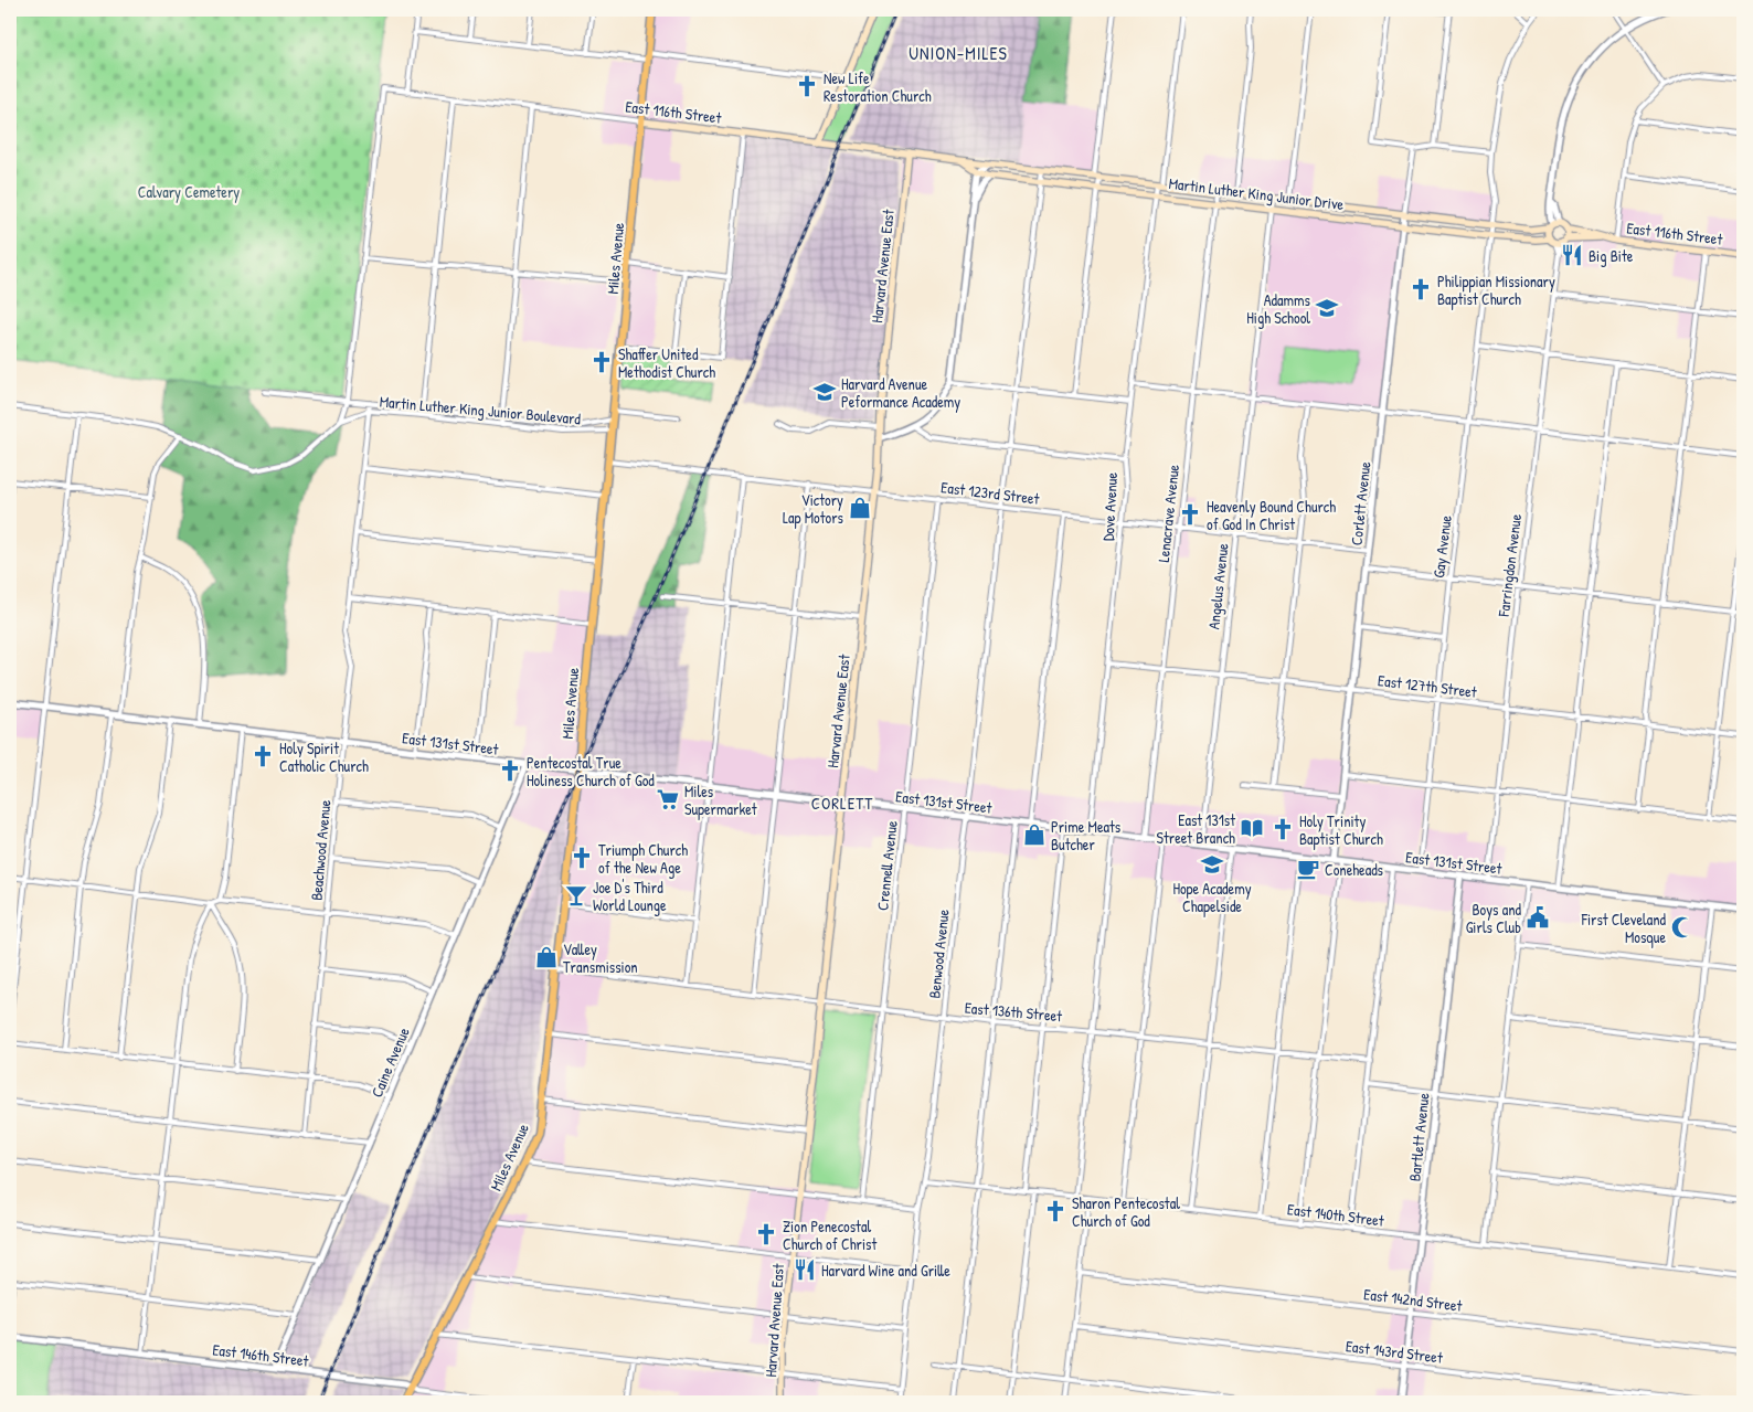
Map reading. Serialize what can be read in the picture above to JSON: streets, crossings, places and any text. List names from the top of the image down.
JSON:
{
  "streets": {
    "main road": [
      "East 116th Street",
      "Martin Luther King Junior Drive",
      "Miles Avenue",
      "Harvard Avenue East"
    ],
    "street": [
      "Martin Luther King Junior Boulevard",
      "East 123rd Street",
      "Corlett Avenue",
      "Dove Avenue",
      "Lenacrave Avenue",
      "Gay Avenue",
      "Farringdon Avenue",
      "Angelus Avenue",
      "East 127th Street",
      "East 131st Street",
      "Beachwood Avenue",
      "Crennell Avenue",
      "Benwood Avenue",
      "East 136th Street",
      "Caine Avenue",
      "Bartlett Avenue",
      "East 140th Street",
      "East 142nd Street",
      "East 143rd Street",
      "East 146th Street"
    ]
  },
  "crossings": [
    ["East 116th Street", "Martin Luther King Junior Drive"],
    ["East 116th Street", "Miles Avenue"],
    ["East 116th Street", "Harvard Avenue East"],
    ["East 116th Street", "Farringdon Avenue"],
    ["Martin Luther King Junior Drive", "Corlett Avenue"],
    ["Martin Luther King Junior Drive", "Dove Avenue"],
    ["Martin Luther King Junior Drive", "Lenacrave Avenue"],
    ["Martin Luther King Junior Drive", "Gay Avenue"],
    ["Martin Luther King Junior Drive", "Farringdon Avenue"],
    ["Martin Luther King Junior Drive", "Angelus Avenue"],
    ["Martin Luther King Junior Drive", "Benwood Avenue"],
    ["Miles Avenue", "Martin Luther King Junior Boulevard"],
    ["Miles Avenue", "East 123rd Street"],
    ["Miles Avenue", "East 131st Street"],
    ["Miles Avenue", "East 136th Street"],
    ["Miles Avenue", "East 146th Street"],
    ["Harvard Avenue East", "East 123rd Street"],
    ["Harvard Avenue East", "East 131st Street"],
    ["Harvard Avenue East", "East 136th Street"],
    ["Martin Luther King Junior Boulevard", "Beachwood Avenue"],
    ["East 123rd Street", "Corlett Avenue"],
    ["East 123rd Street", "Dove Avenue"],
    ["East 123rd Street", "Lenacrave Avenue"],
    ["East 123rd Street", "Angelus Avenue"],
    ["East 123rd Street", "Crennell Avenue"],
    ["East 123rd Street", "Benwood Avenue"],
    ["Corlett Avenue", "East 127th Street"],
    ["Corlett Avenue", "East 131st Street"],
    ["Dove Avenue", "East 127th Street"],
    ["Dove Avenue", "East 131st Street"],
    ["Lenacrave Avenue", "East 127th Street"],
    ["Lenacrave Avenue", "East 131st Street"],
    ["Gay Avenue", "East 127th Street"],
    ["Gay Avenue", "East 131st Street"],
    ["Farringdon Avenue", "East 127th Street"],
    ["Farringdon Avenue", "East 131st Street"],
    ["Angelus Avenue", "East 127th Street"],
    ["Angelus Avenue", "East 131st Street"],
    ["East 131st Street", "Beachwood Avenue"],
    ["East 131st Street", "Crennell Avenue"],
    ["East 131st Street", "Benwood Avenue"],
    ["East 131st Street", "Caine Avenue"],
    ["East 131st Street", "Bartlett Avenue"],
    ["Crennell Avenue", "East 136th Street"],
    ["Benwood Avenue", "East 136th Street"],
    ["Benwood Avenue", "East 140th Street"],
    ["Caine Avenue", "East 146th Street"],
    ["Bartlett Avenue", "East 140th Street"],
    ["Bartlett Avenue", "East 142nd Street"],
    ["Bartlett Avenue", "East 143rd Street"]
  ],
  "districts": ["UNION-MILES", "CORLETT"],
  "parks": ["Calvary Cemetery"],
  "places": {
    "church": [
      "New Life Restoration Church",
      "Philippian Missionary Baptist Church",
      "Shaffer United Methodist Church",
      "Heavenly Bound Church of God In Christ",
      "Holy Spirit Catholic Church",
      "Pentecostal True Holiness Church of God",
      "Holy Trinity Baptist Church",
      "Triumph Church of the New Age",
      "Sharon Pentecostal Church of God",
      "Zion Penecostal Church of Christ"
    ],
    "restaurant": ["Big Bite", "Harvard Wine and Grille"],
    "school or university": ["Adamms High School", "Harvard Avenue Peformance Academy", "Hope Academy Chapelside"],
    "shop": ["Victory Lap Motors", "Prime Meats Butcher", "Valley Transmission"],
    "supermarket": ["Miles Supermarket"],
    "library": ["East 131st Street Branch"],
    "cafe": ["Coneheads"],
    "bar": ["Joe D's Third World Lounge"],
    "public building": ["Boys and Girls Club"],
    "mosque": ["First Cleveland Mosque"]
  }
}
